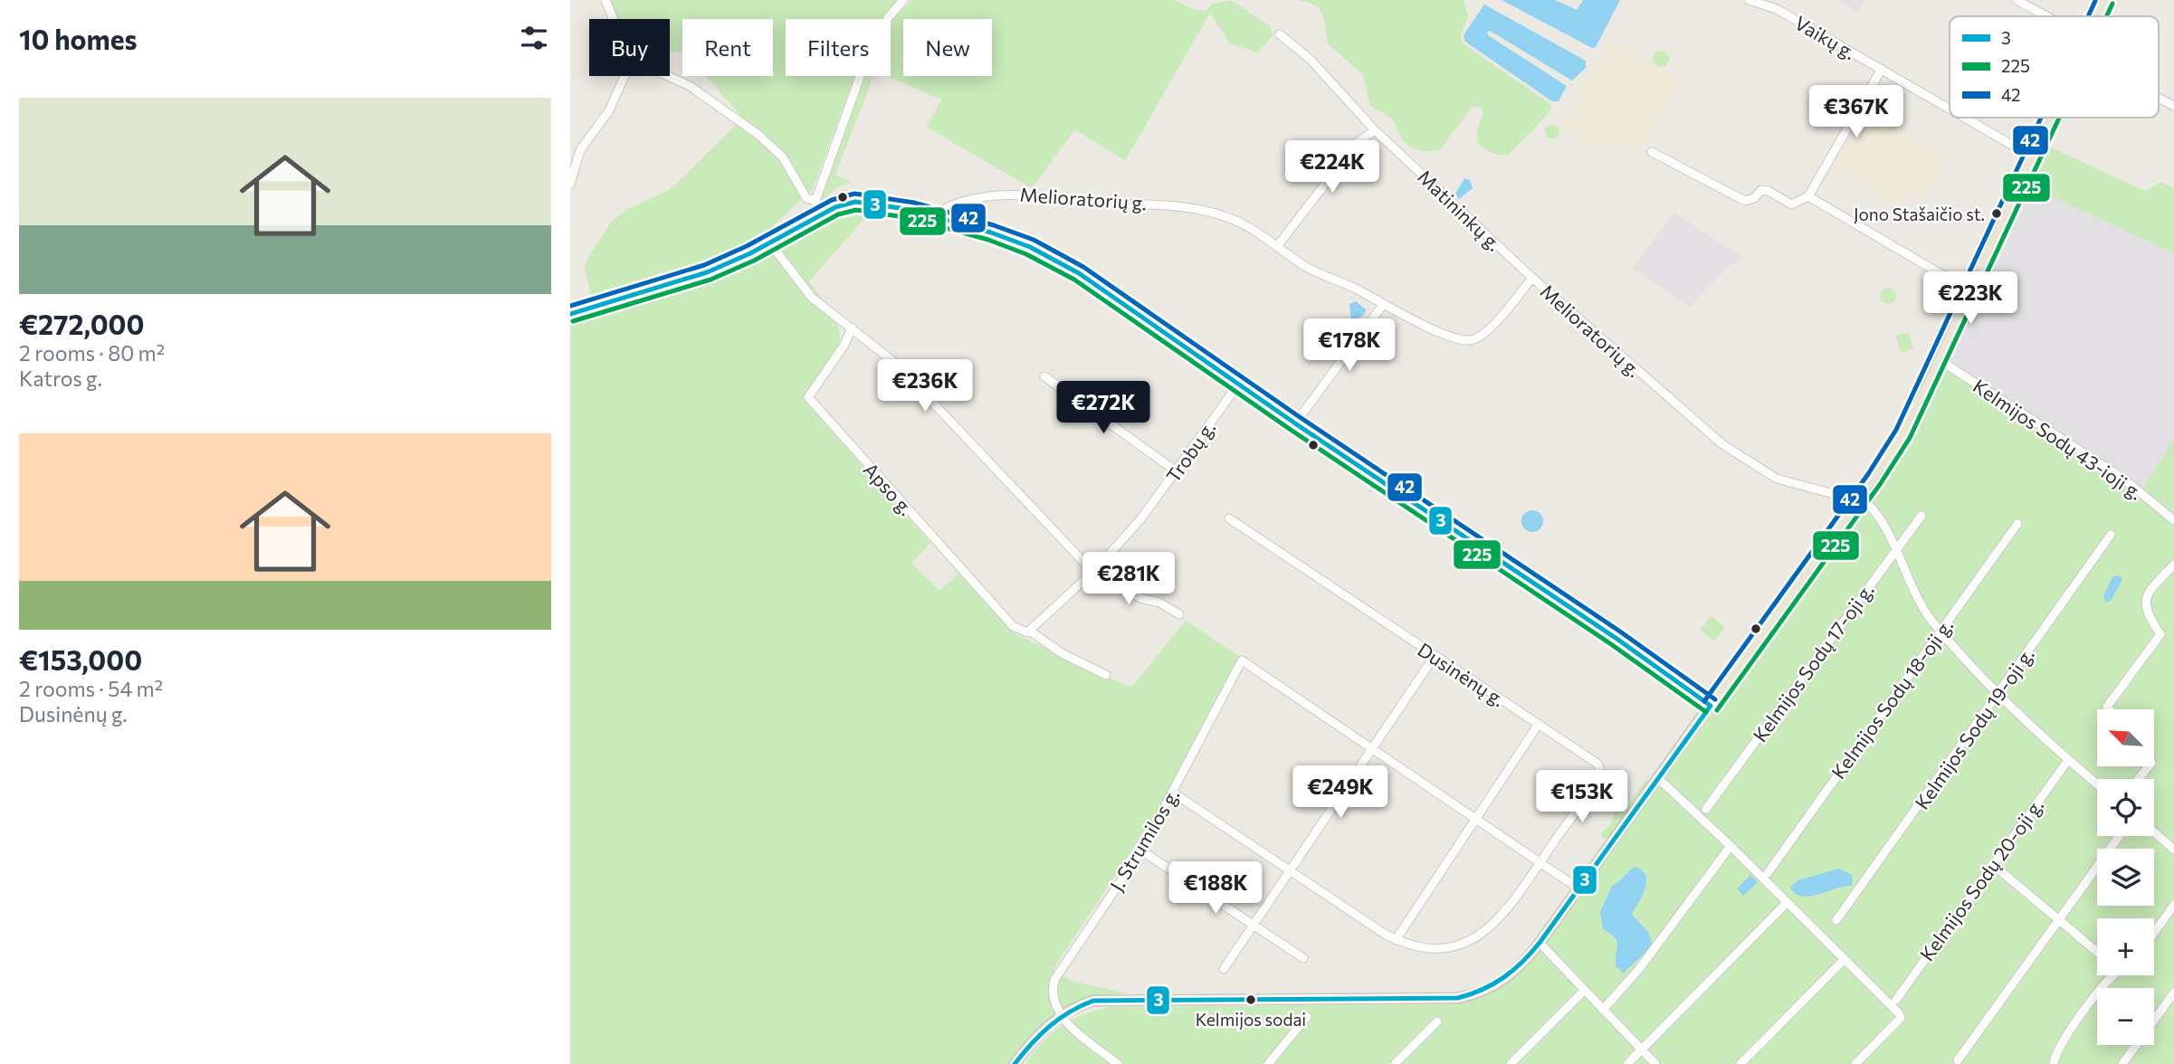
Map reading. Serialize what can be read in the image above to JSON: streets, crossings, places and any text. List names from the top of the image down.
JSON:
{
  "streets": {
    "street": [
      "Vaikų g.",
      "Melioratorių g.",
      "Matininkų g.",
      "Kelmijos Sodų 43-ioji g.",
      "Trobų g.",
      "Apso g.",
      "Kelmijos Sodų 17-oji g.",
      "Dusinėnų g.",
      "Kelmijos Sodų 18-oji g.",
      "Kelmijos Sodų 19-oji g.",
      "J. Strumilos g.",
      "Kelmijos Sodų 20-oji g."
    ]
  },
  "crossings": [
    ["Melioratorių g.", "Matininkų g."],
    ["Dusinėnų g.", "J. Strumilos g."]
  ],
  "places": ["Jono Stašaičio st.", "Kelmijos sodai"],
  "lines": ["transit line 42", "transit line 225", "transit line 3"],
  "legend": ["3", "225", "42"],
  "north": "top left",
  "page": {
    "heading": "10 homes",
    "chip": [
      "Buy",
      "Rent",
      "Filters",
      "New"
    ],
    "list": [
      {
        "name": "€272,000",
        "note": "2 rooms · 80 m² · Katros g."
      },
      {
        "name": "€153,000",
        "note": "2 rooms · 54 m² · Dusinėnų g."
      }
    ],
    "price": [
      "€367K",
      "€224K",
      "€223K",
      "€178K",
      "€236K",
      "€272K",
      "€281K",
      "€249K",
      "€153K",
      "€188K"
    ],
    "map_buttons": ["+", "−"]
  }
}
